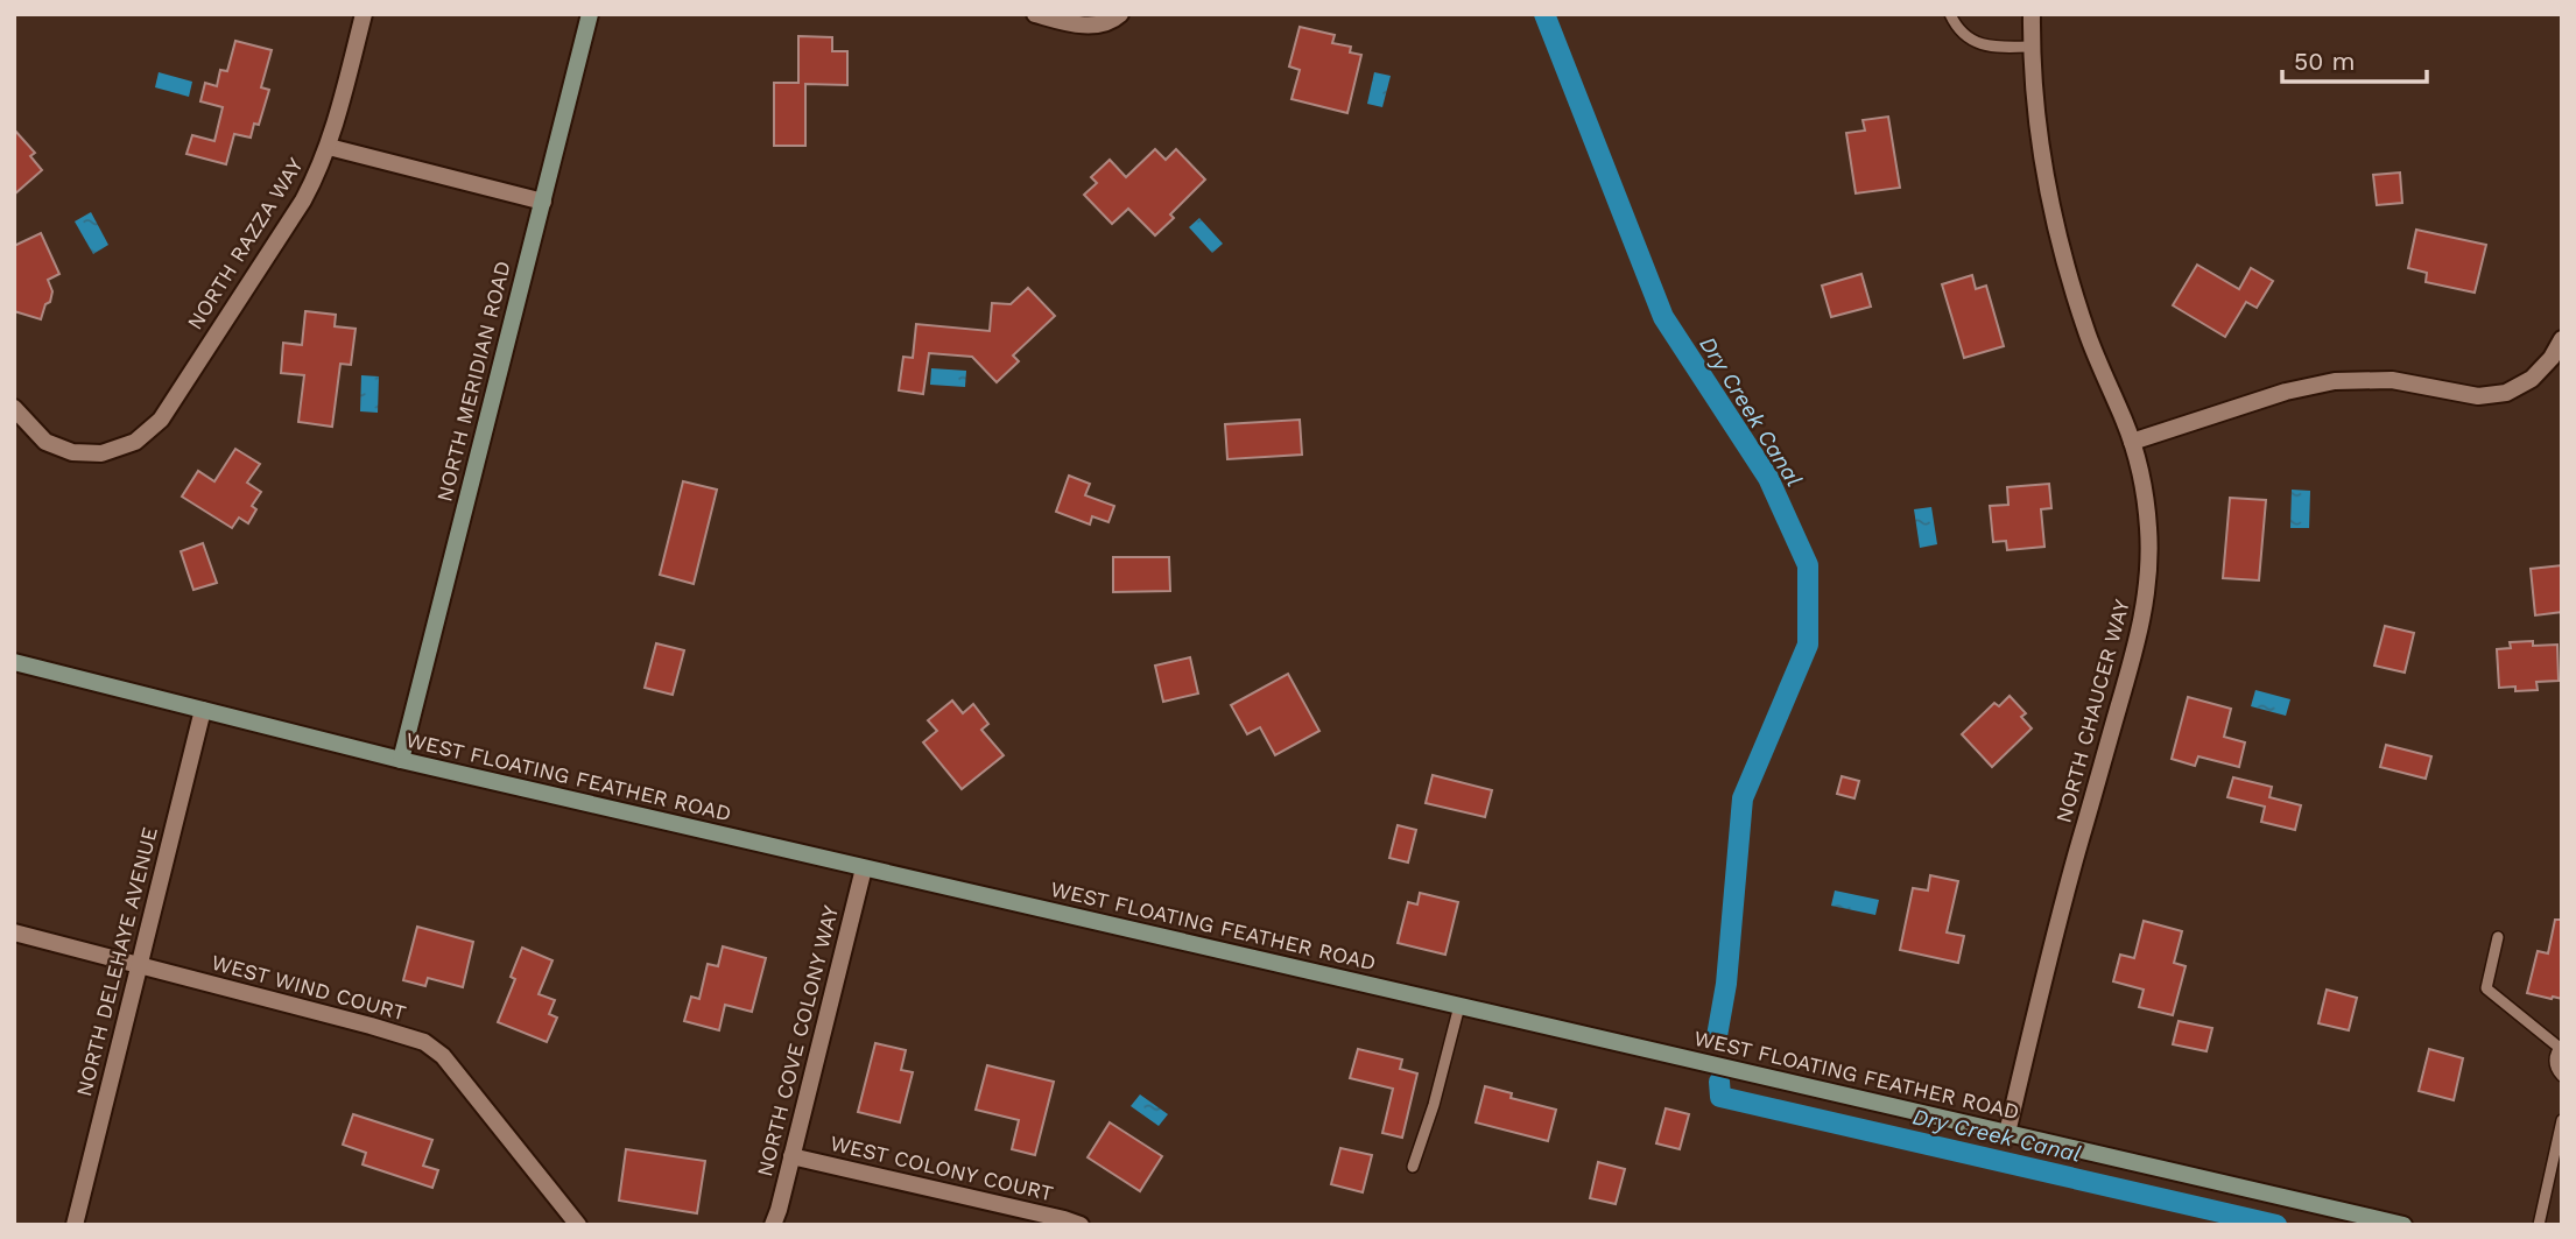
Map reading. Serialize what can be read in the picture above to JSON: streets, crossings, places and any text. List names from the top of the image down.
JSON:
{
  "streets": {
    "main road": ["NORTH MERIDIAN ROAD", "WEST FLOATING FEATHER ROAD"],
    "street": [
      "NORTH RAZZA WAY",
      "NORTH CHAUCER WAY",
      "NORTH DELEHAYE AVENUE",
      "WEST WIND COURT",
      "NORTH COVE COLONY WAY",
      "WEST COLONY COURT"
    ]
  },
  "crossings": [
    ["NORTH MERIDIAN ROAD", "WEST FLOATING FEATHER ROAD"],
    ["NORTH CHAUCER WAY", "WEST FLOATING FEATHER ROAD"],
    ["WEST FLOATING FEATHER ROAD", "NORTH DELEHAYE AVENUE"],
    ["WEST FLOATING FEATHER ROAD", "NORTH COVE COLONY WAY"],
    ["NORTH DELEHAYE AVENUE", "WEST WIND COURT"],
    ["NORTH COVE COLONY WAY", "WEST COLONY COURT"]
  ],
  "water": ["Dry Creek Canal"],
  "scale_bar": "50 m"
}
